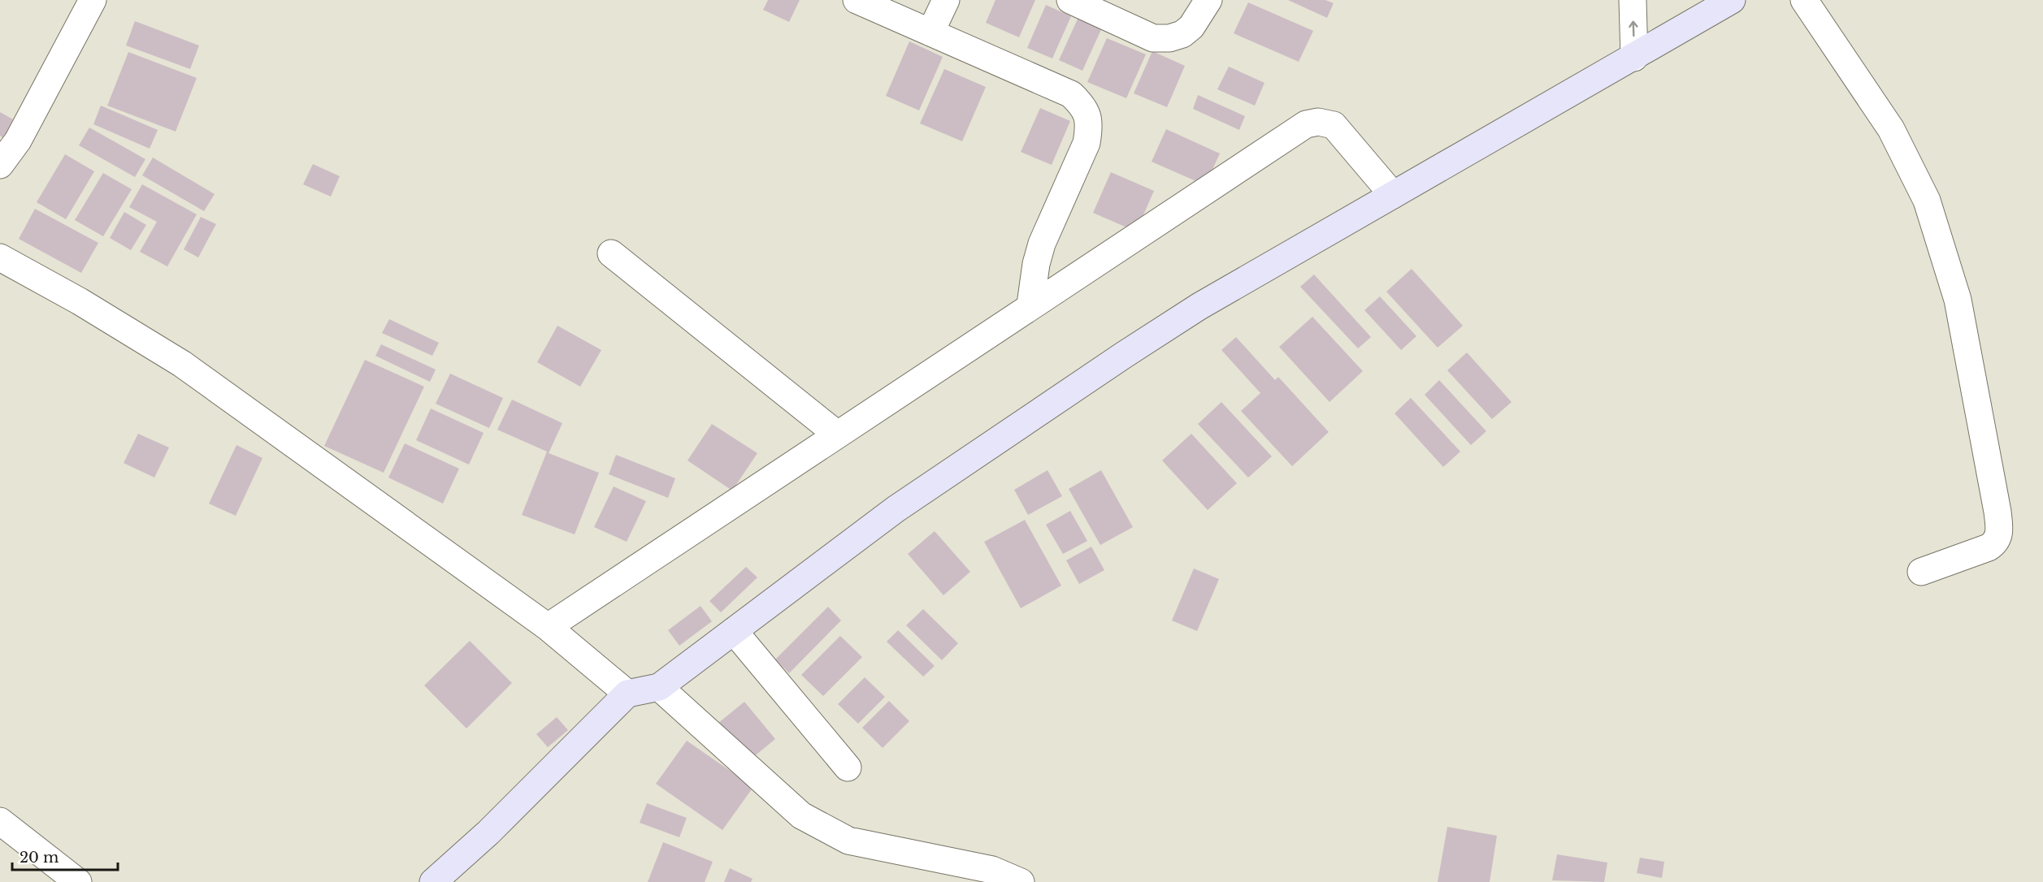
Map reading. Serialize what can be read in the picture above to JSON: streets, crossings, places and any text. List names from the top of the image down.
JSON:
{
  "scale_bar": "20 m"
}
